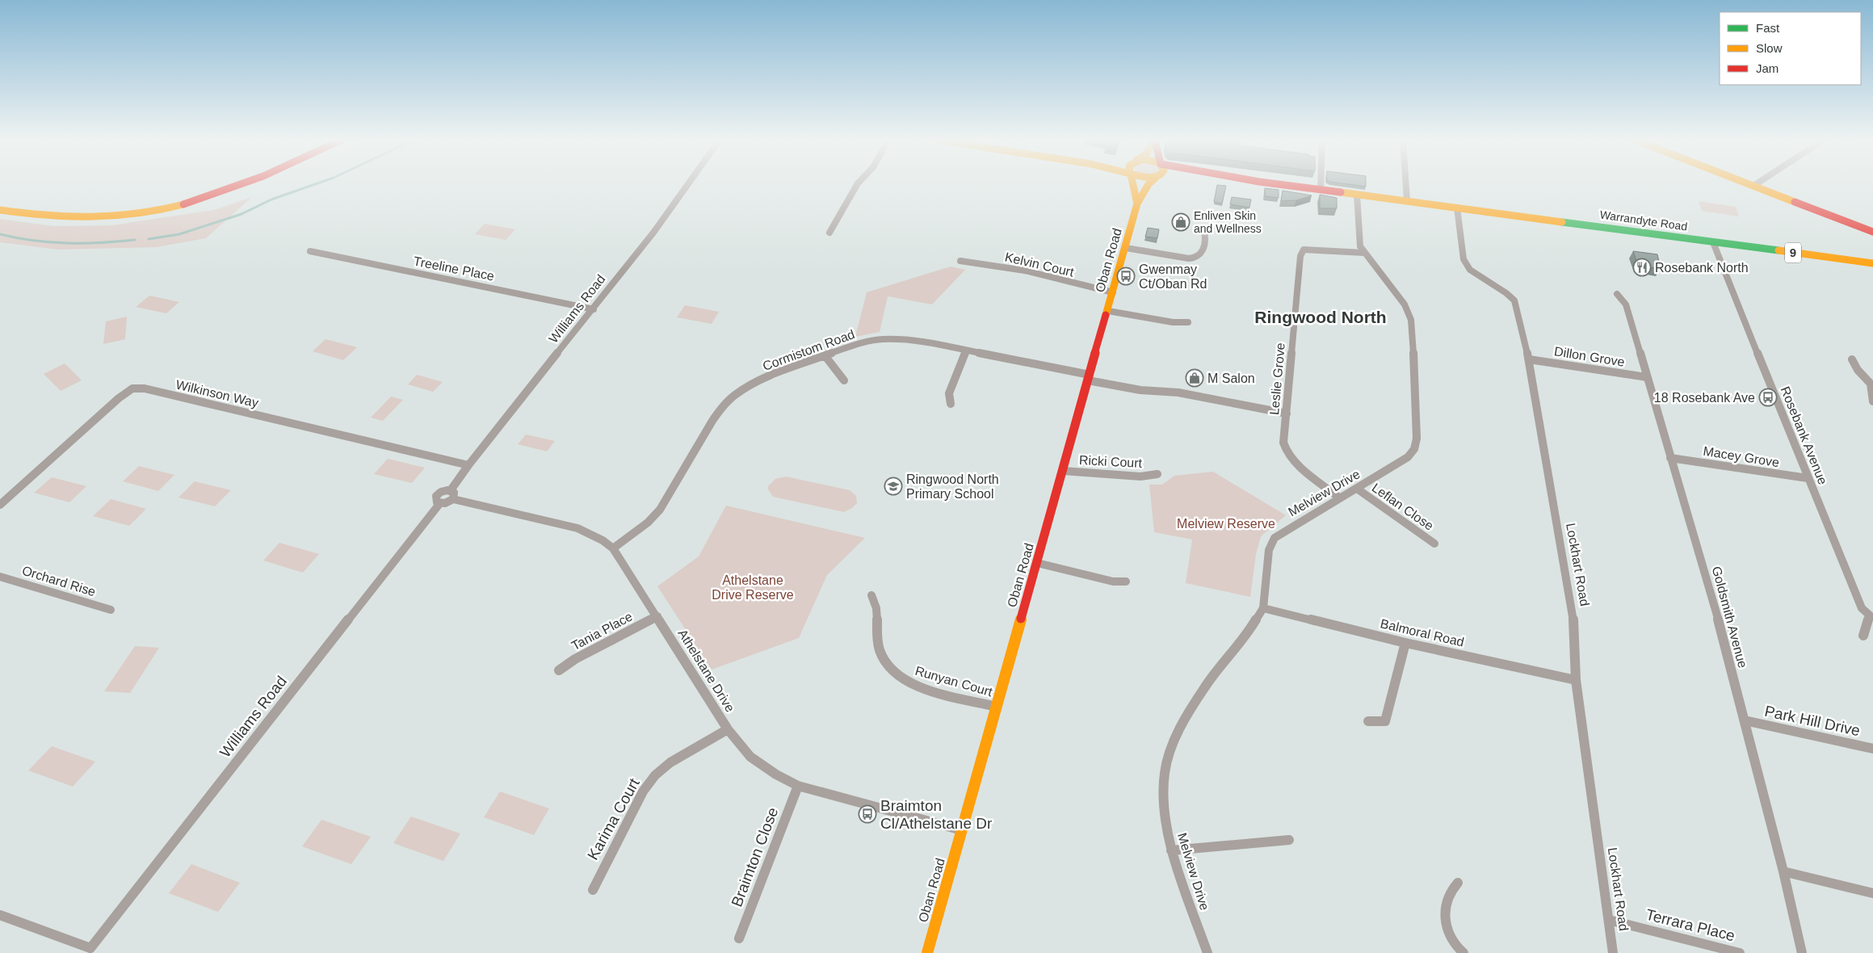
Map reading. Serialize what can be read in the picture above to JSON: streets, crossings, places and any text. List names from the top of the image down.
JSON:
{
  "streets": {
    "main road": ["Warrandyte Road", "9", "Oban Road"],
    "street": [
      "Kelvin Court",
      "Treeline Place",
      "Williams Road",
      "Cormistom Road",
      "Dillon Grove",
      "Leslie Grove",
      "Wilkinson Way",
      "Rosebank Avenue",
      "Macey Grove",
      "Ricki Court",
      "Melview Drive",
      "Leflan Close",
      "Lockhart Road",
      "Orchard Rise",
      "Goldsmith Avenue",
      "Tania Place",
      "Balmoral Road",
      "Athelstane Drive",
      "Runyan Court",
      "Park Hill Drive",
      "Karima Court",
      "Braimton Close",
      "Terrara Place"
    ]
  },
  "crossings": [
    ["Warrandyte Road", "Rosebank Avenue"],
    ["Warrandyte Road", "Melview Drive"],
    ["Warrandyte Road", "Lockhart Road"],
    ["Oban Road", "Kelvin Court"],
    ["Oban Road", "Cormistom Road"],
    ["Oban Road", "Ricki Court"],
    ["Oban Road", "Athelstane Drive"],
    ["Oban Road", "Runyan Court"],
    ["Treeline Place", "Williams Road"],
    ["Williams Road", "Wilkinson Way"],
    ["Williams Road", "Athelstane Drive"],
    ["Cormistom Road", "Leslie Grove"],
    ["Cormistom Road", "Athelstane Drive"],
    ["Dillon Grove", "Lockhart Road"],
    ["Dillon Grove", "Goldsmith Avenue"],
    ["Leslie Grove", "Melview Drive"],
    ["Rosebank Avenue", "Macey Grove"],
    ["Macey Grove", "Goldsmith Avenue"],
    ["Melview Drive", "Leflan Close"],
    ["Melview Drive", "Balmoral Road"],
    ["Lockhart Road", "Balmoral Road"],
    ["Lockhart Road", "Terrara Place"],
    ["Goldsmith Avenue", "Park Hill Drive"],
    ["Tania Place", "Athelstane Drive"],
    ["Athelstane Drive", "Karima Court"],
    ["Athelstane Drive", "Braimton Close"]
  ],
  "districts": ["Ringwood North"],
  "parks": ["Melview Reserve", "Athelstane Drive Reserve"],
  "places": {
    "shop": ["Enliven Skin and Wellness", "M Salon"],
    "restaurant": ["Rosebank North"],
    "bus stop": ["Gwenmay Ct/Oban Rd", "18 Rosebank Ave", "Braimton Cl/Athelstane Dr"],
    "school or university": ["Ringwood North Primary School"]
  },
  "legend": ["Fast", "Slow", "Jam"]
}
